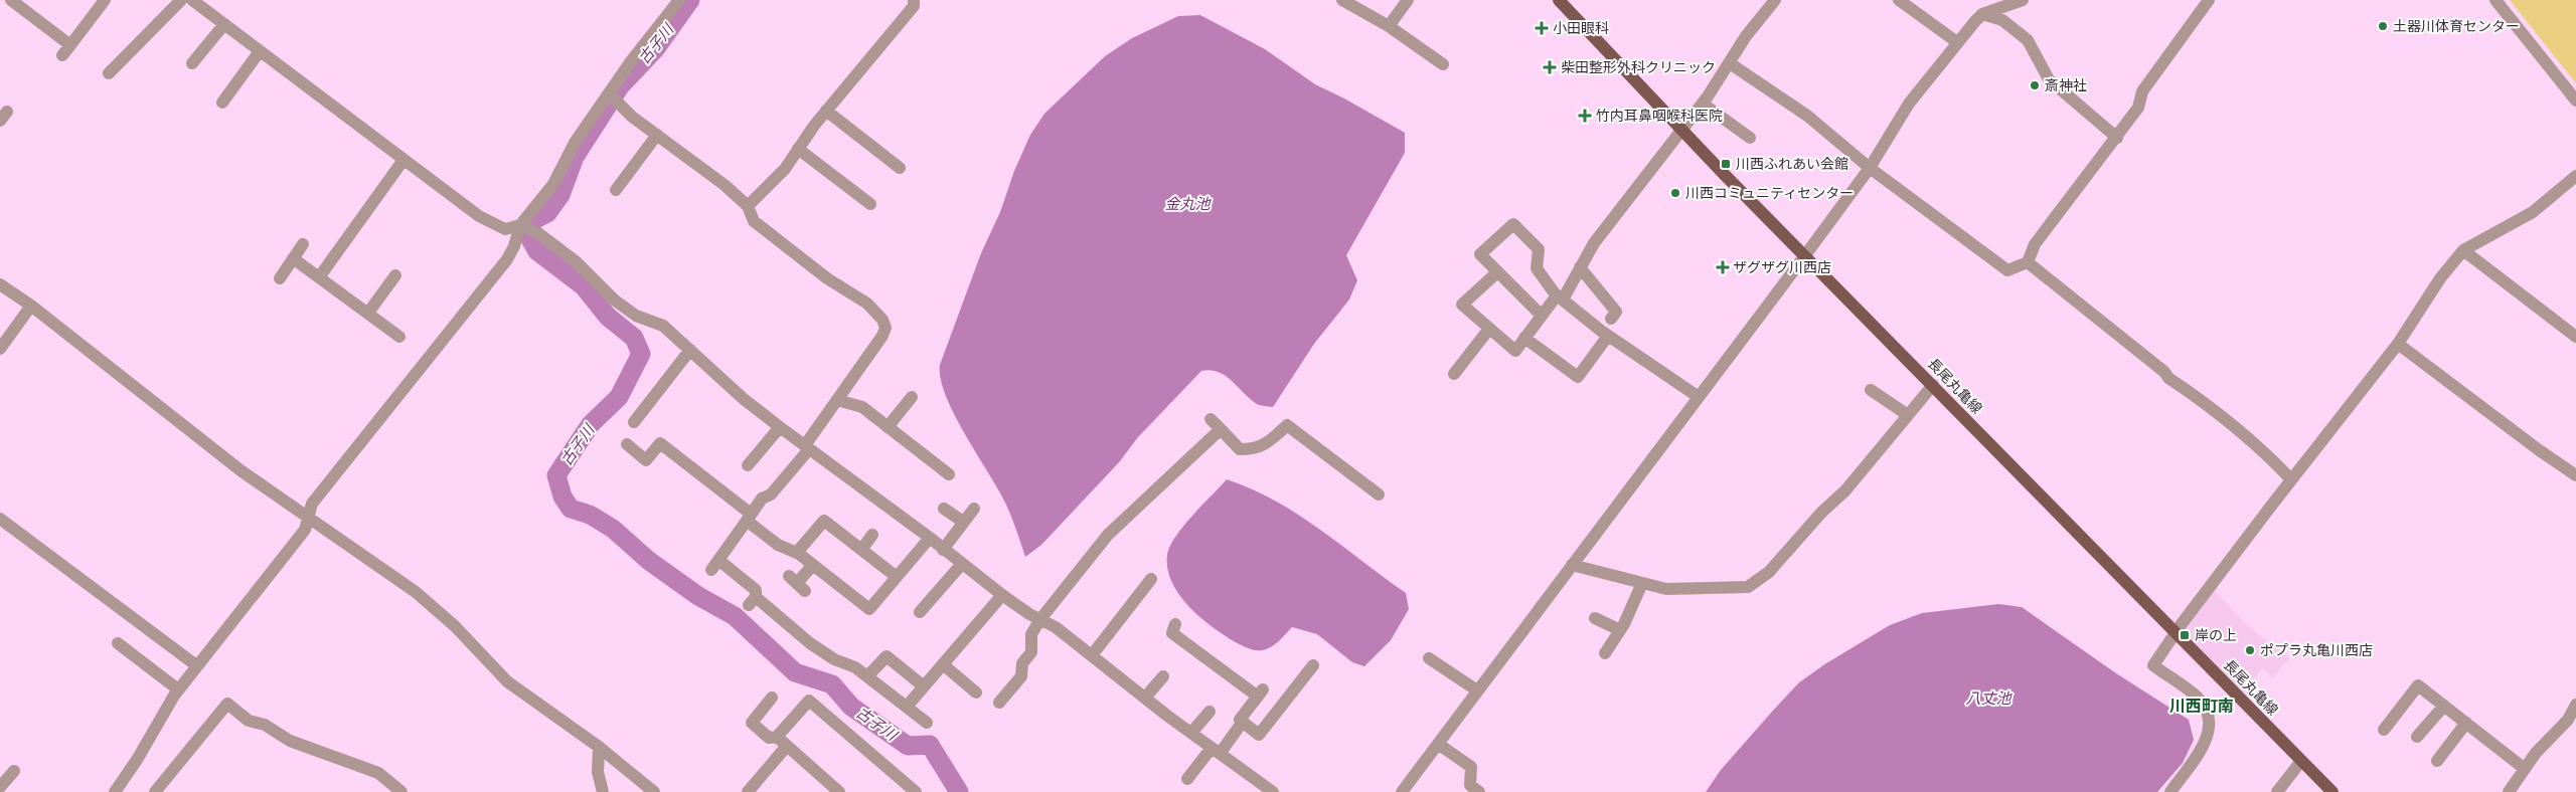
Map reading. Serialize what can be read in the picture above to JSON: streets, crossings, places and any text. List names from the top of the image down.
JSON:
{
  "streets": {
    "main road": ["長尾丸亀線"]
  },
  "districts": ["川西町南"],
  "water": ["古子川", "金丸池", "八丈池"],
  "places": {
    "other": [
      "土器川体育センター",
      "斎神社",
      "川西コミュニティセンター",
      "ポプラ丸亀川西店"
    ],
    "health": [
      "小田眼科",
      "柴田整形外科クリニック",
      "竹内耳鼻咽喉科医院",
      "ザグザグ川西店"
    ],
    "transit": ["川西ふれあい会館", "岸の上"]
  }
}
